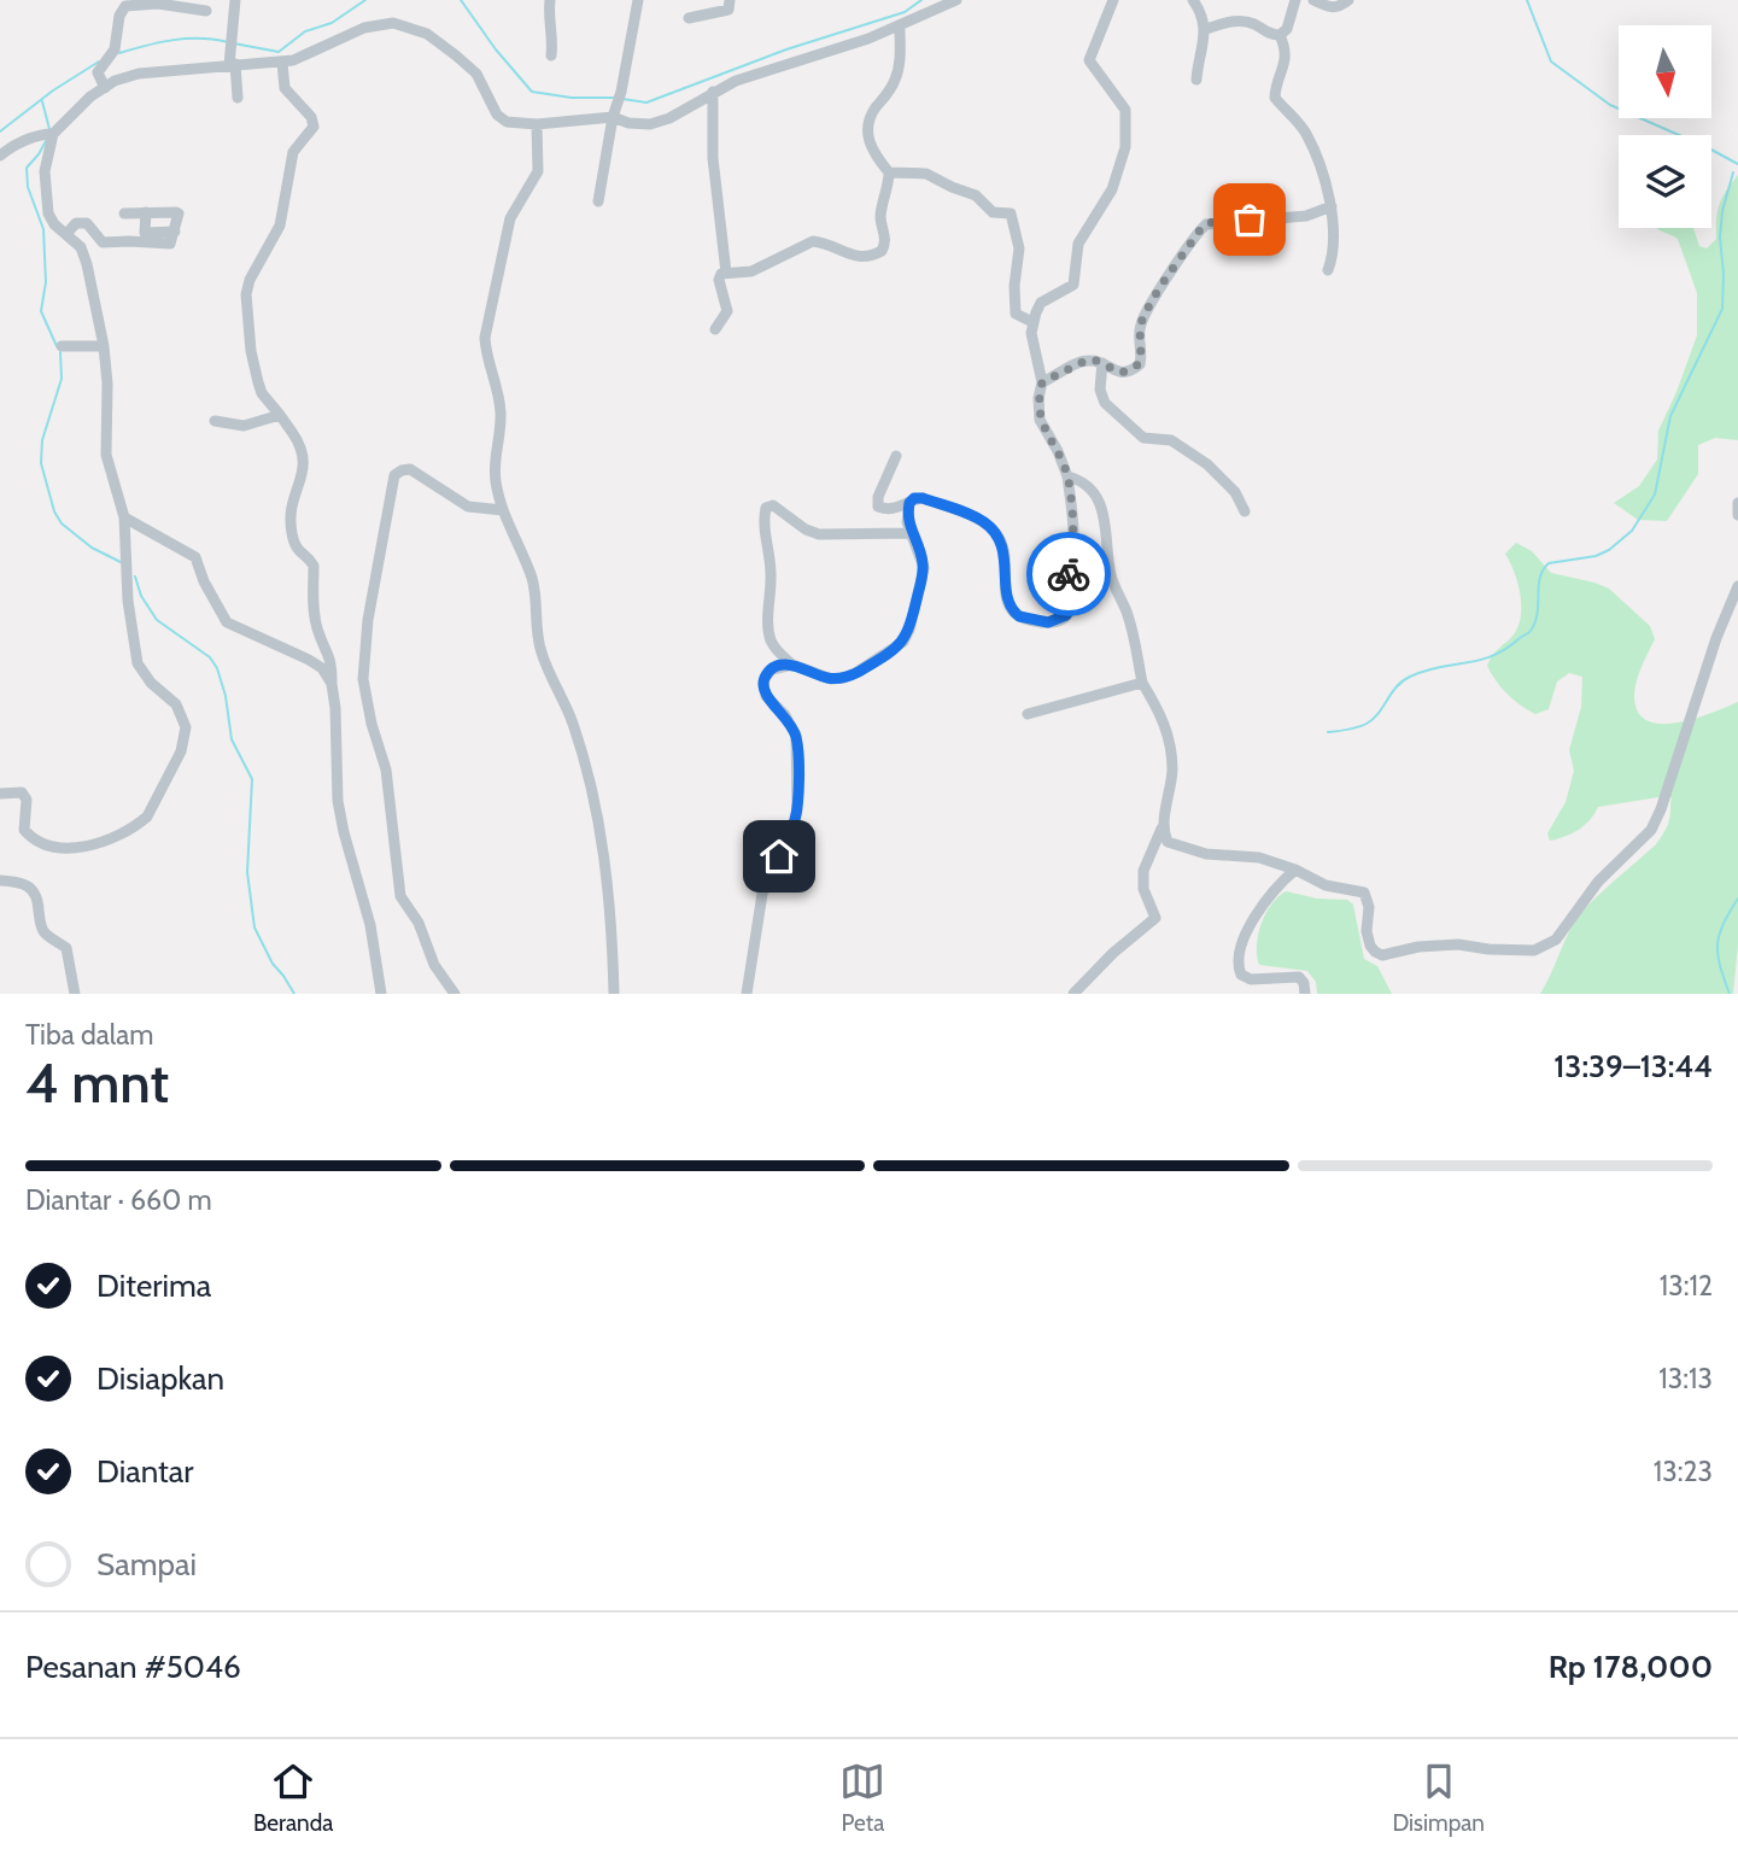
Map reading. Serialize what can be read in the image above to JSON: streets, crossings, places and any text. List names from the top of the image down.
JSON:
{
  "north": "bottom",
  "page": {
    "heading": ["4 mnt", "Tiba dalam", "13:39–13:44"],
    "panel": ["Pesanan #5046", "Rp 178,000"],
    "bar": "Diantar · 660 m",
    "list": [
      ["Diterima", "13:12"],
      ["Disiapkan", "13:13"],
      ["Diantar", "13:23"],
      "Sampai"
    ],
    "tabs": ["Beranda", "Peta", "Disimpan"]
  }
}
